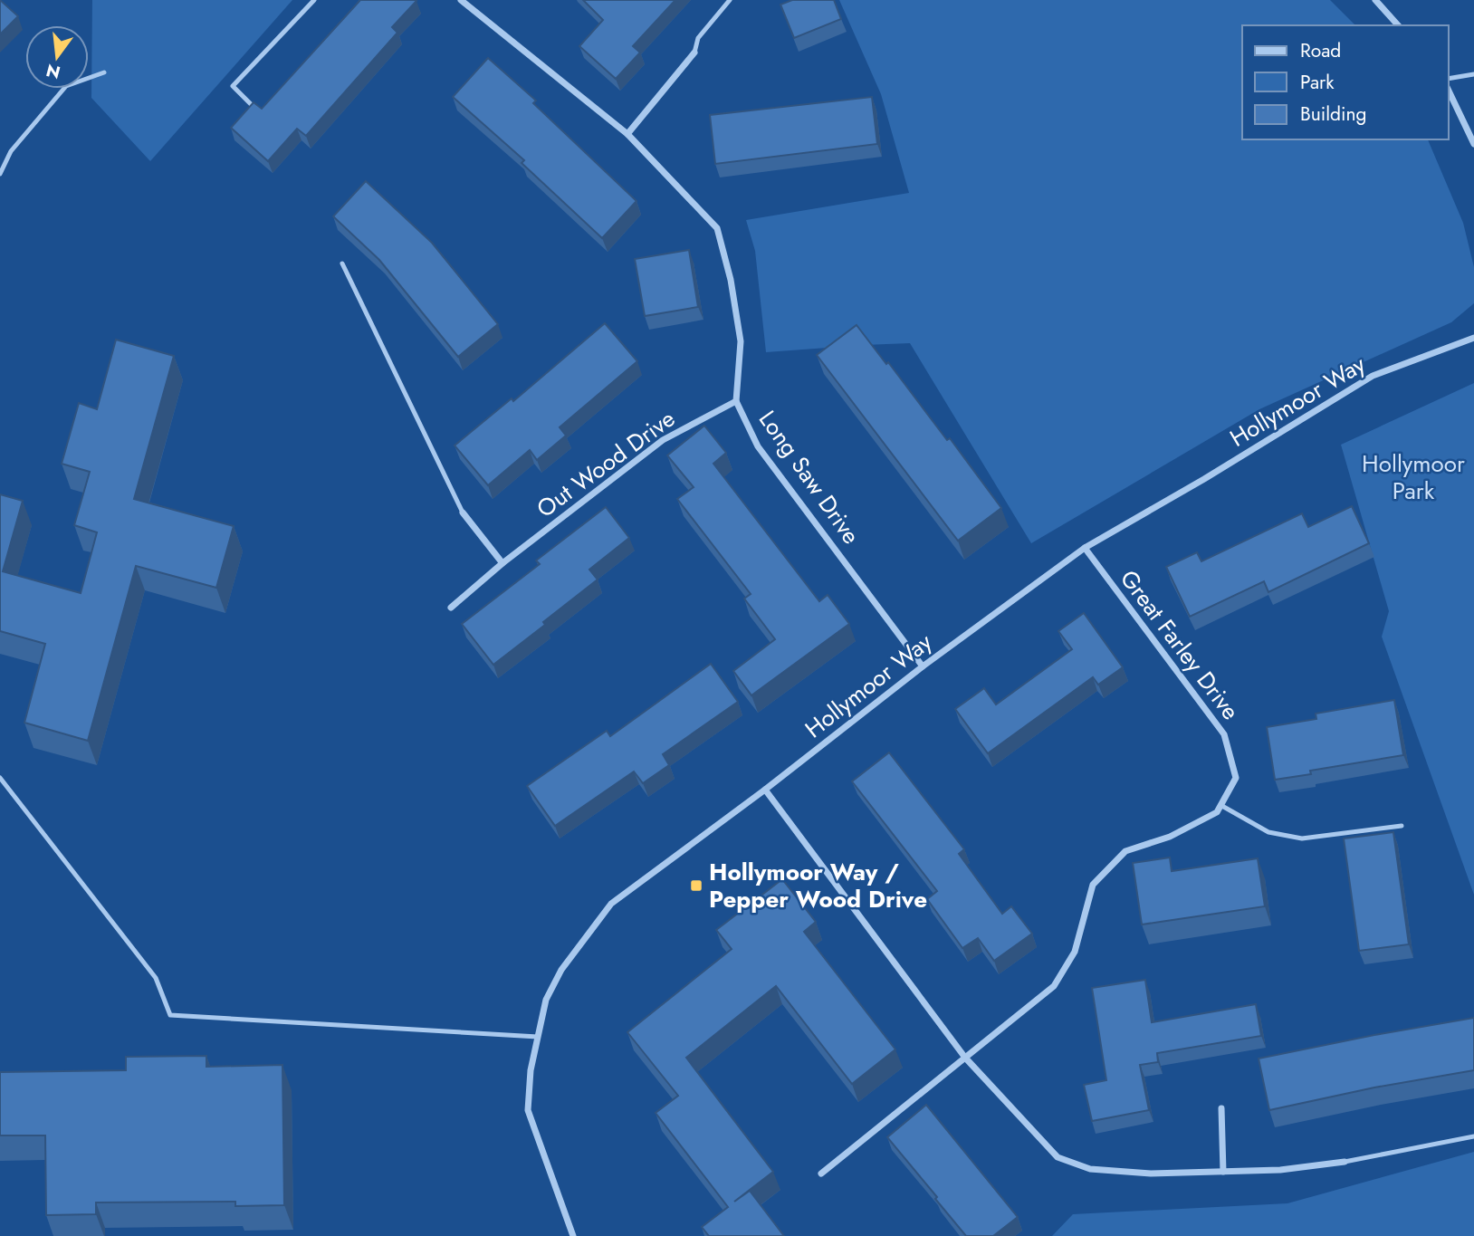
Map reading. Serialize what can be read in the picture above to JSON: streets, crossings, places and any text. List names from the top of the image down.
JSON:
{
  "streets": {
    "street": [
      "Hollymoor Way",
      "Out Wood Drive",
      "Long Saw Drive",
      "Great Farley Drive"
    ]
  },
  "crossings": [
    ["Hollymoor Way", "Long Saw Drive"],
    ["Hollymoor Way", "Great Farley Drive"],
    ["Out Wood Drive", "Long Saw Drive"]
  ],
  "parks": ["Hollymoor Park"],
  "places": {
    "transit": ["Hollymoor Way / Pepper Wood Drive"]
  },
  "legend": ["Road", "Park", "Building"],
  "north": "bottom"
}
